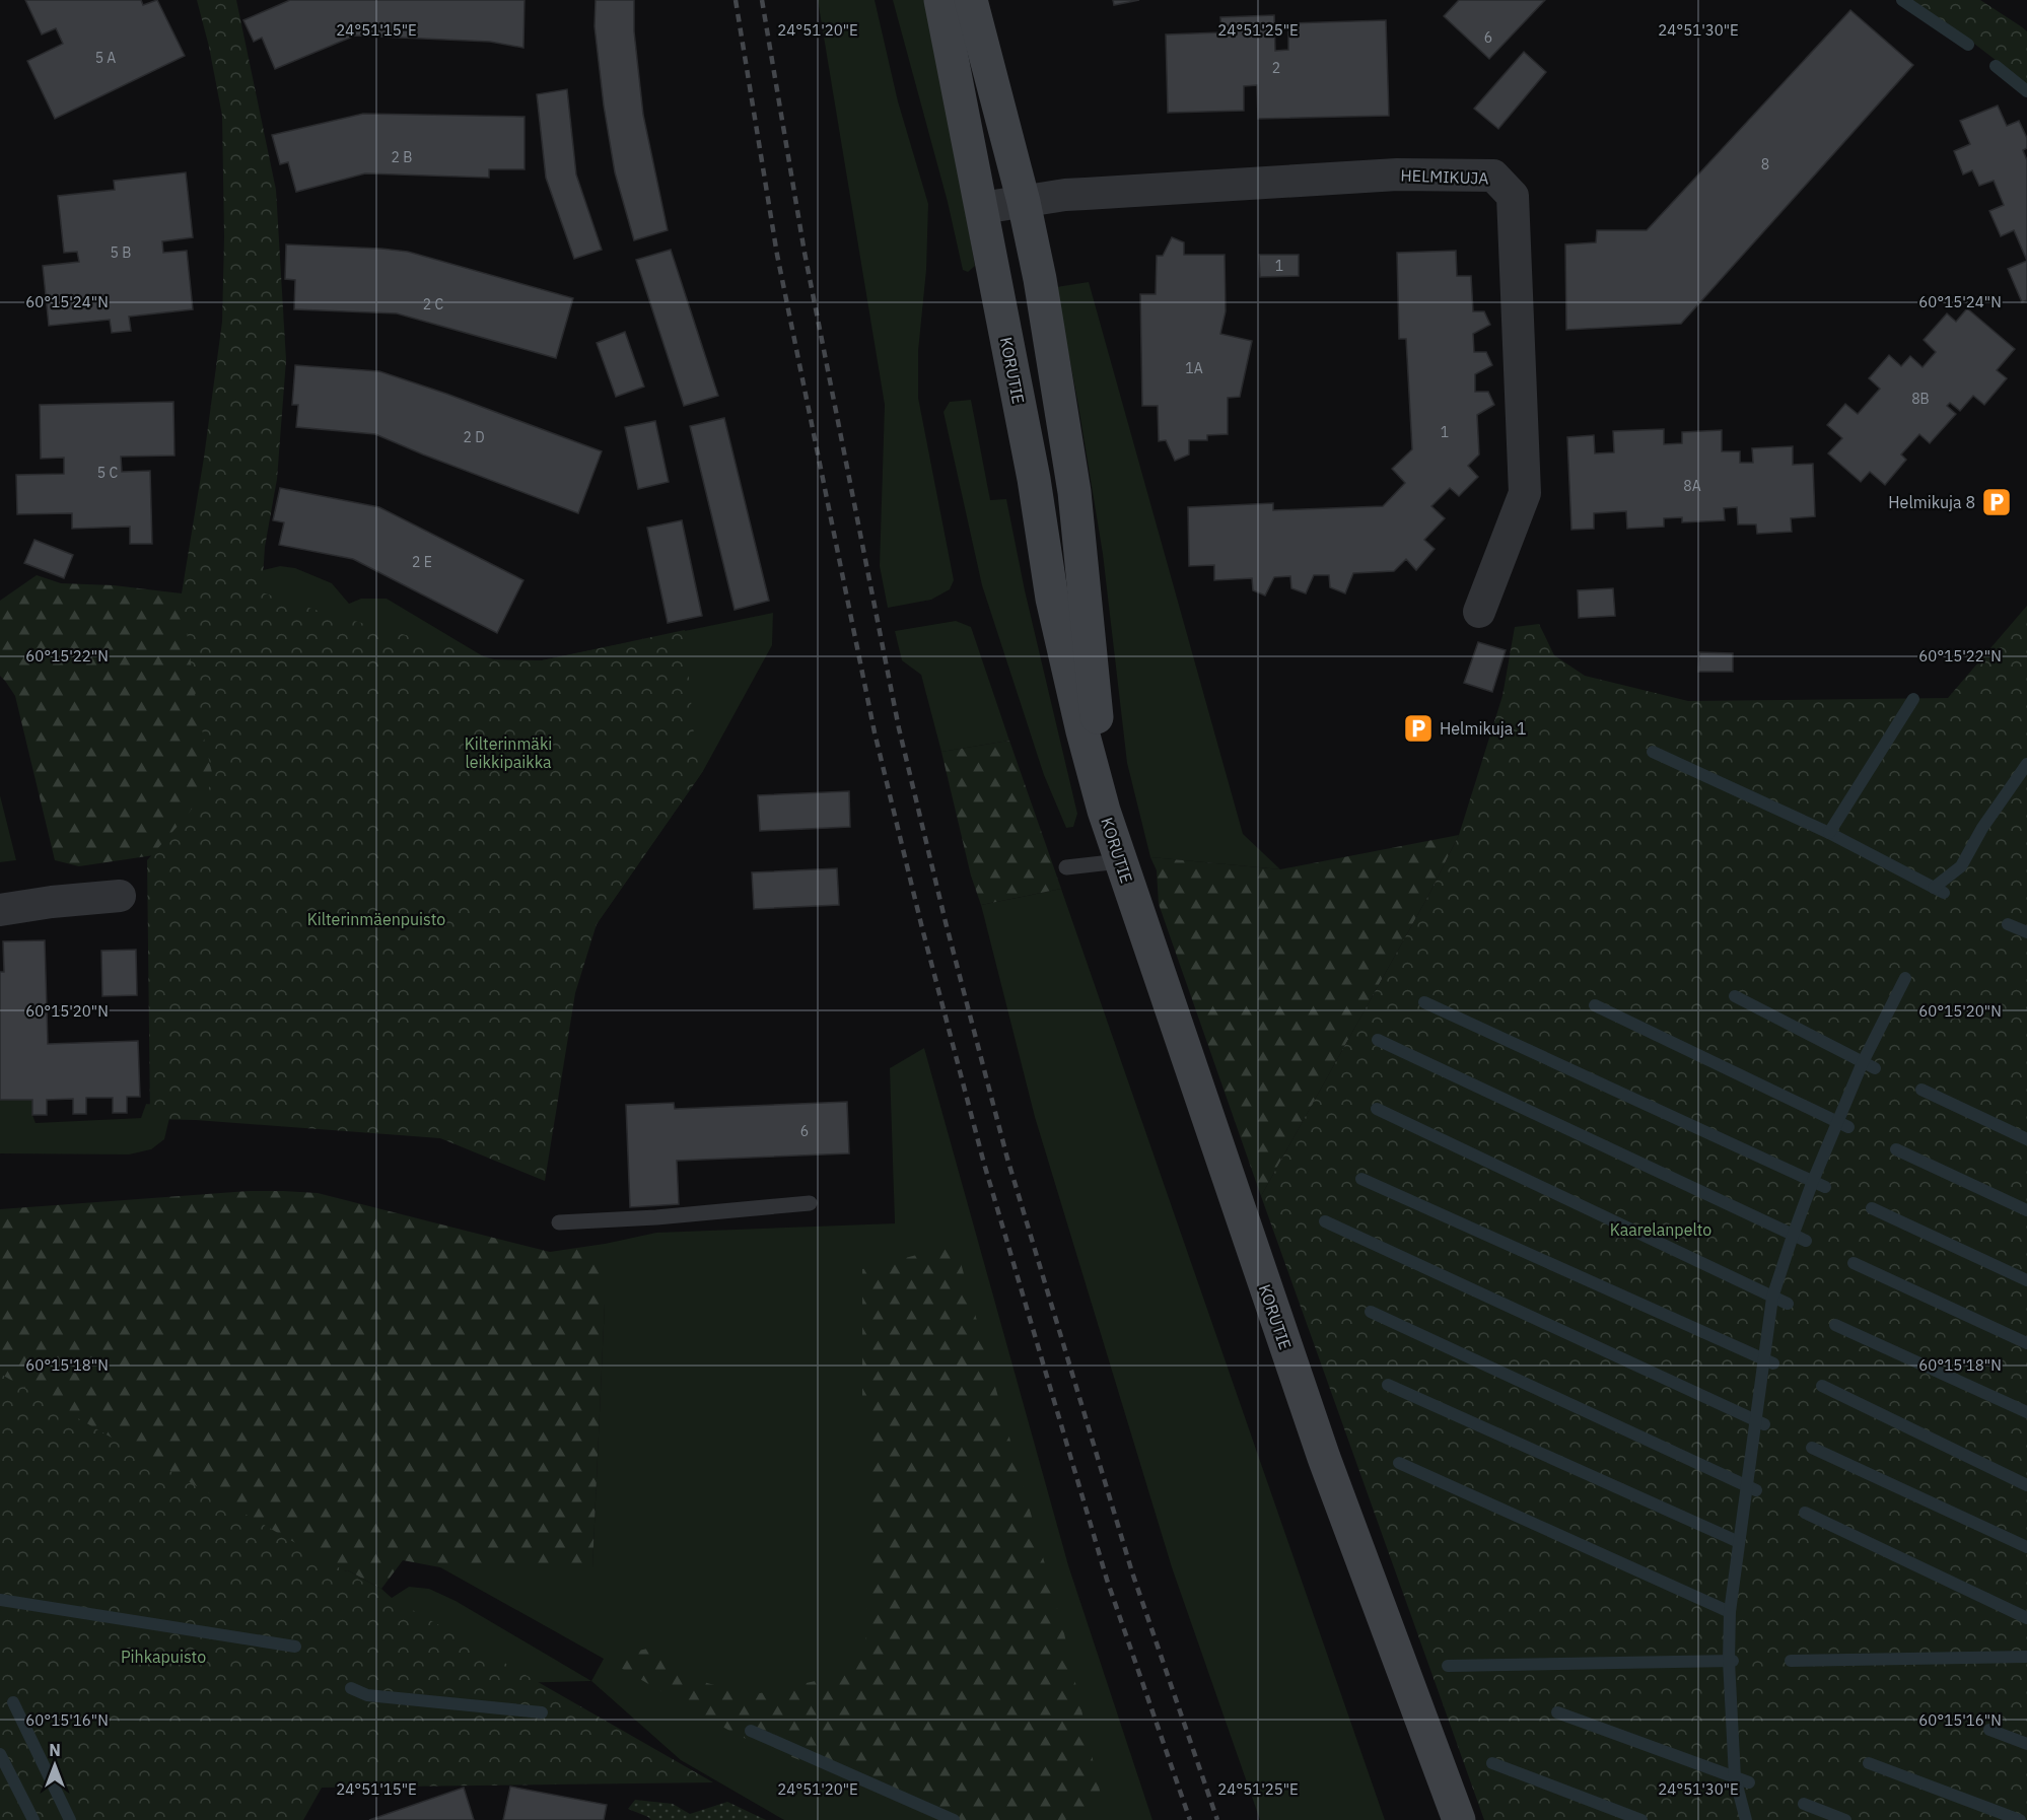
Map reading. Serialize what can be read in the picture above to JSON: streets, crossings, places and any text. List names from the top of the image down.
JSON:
{
  "streets": {
    "street": ["HELMIKUJA", "KORUTIE"]
  },
  "crossings": [
    ["HELMIKUJA", "KORUTIE"]
  ],
  "parks": [
    "Kilterinmäki leikkipaikka",
    "Kilterinmäenpuisto",
    "Kaarelanpelto",
    "Pihkapuisto"
  ],
  "places": {
    "parking": ["Helmikuja 8", "Helmikuja 1"]
  },
  "house_numbers": [
    "6",
    "5 A",
    "2",
    "2 B",
    "8",
    "5 B",
    "1",
    "2 C",
    "1A",
    "8B",
    "1",
    "2 D",
    "5 C",
    "8A",
    "2 E",
    "6"
  ],
  "north": "top",
  "coordinates": [
    "24°51'15\"E",
    "24°51'20\"E",
    "24°51'25\"E",
    "24°51'30\"E",
    "60°15'24\"N",
    "60°15'22\"N",
    "60°15'20\"N",
    "60°15'18\"N",
    "60°15'16\"N"
  ]
}
